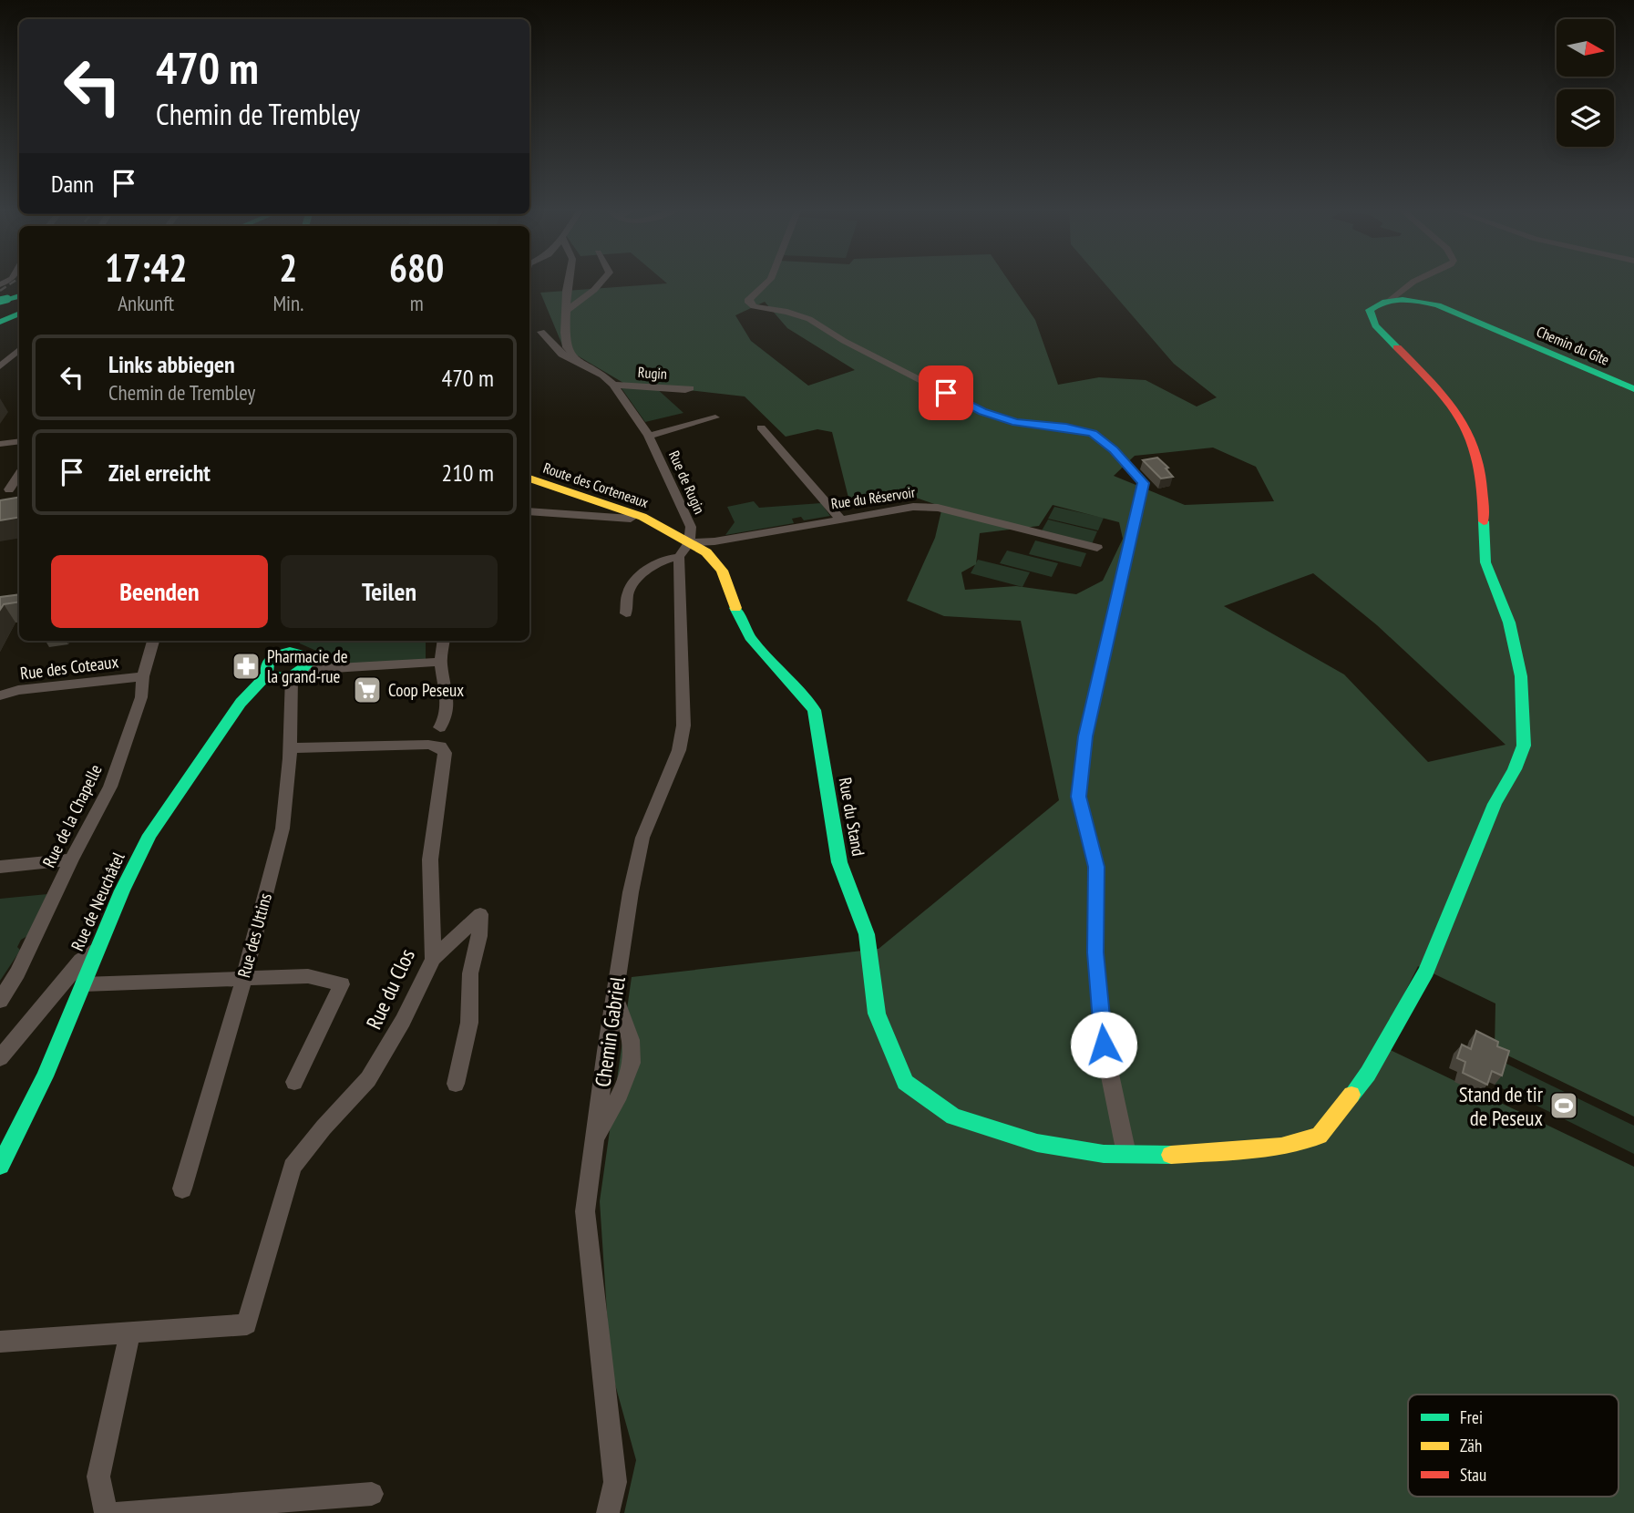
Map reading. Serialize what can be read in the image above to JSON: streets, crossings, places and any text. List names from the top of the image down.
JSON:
{
  "streets": {
    "street": [
      "Chemin du Gîte",
      "Rugin",
      "Rue de Rugin",
      "Route des Corteneaux",
      "Rue du Réservoir",
      "Rue des Coteaux",
      "Rue de la Chapelle",
      "Rue du Stand",
      "Rue de Neuchâtel",
      "Rue des Uttins",
      "Rue du Clos",
      "Chemin Gabriel"
    ]
  },
  "crossings": [
    ["Chemin du Gîte", "Rue du Stand"],
    ["Rugin", "Rue de Rugin"],
    ["Rue de Rugin", "Route des Corteneaux"],
    ["Rue de Rugin", "Rue du Réservoir"],
    ["Rue de Rugin", "Rue du Stand"],
    ["Route des Corteneaux", "Rue du Réservoir"],
    ["Route des Corteneaux", "Rue du Stand"],
    ["Rue du Réservoir", "Rue du Stand"],
    ["Rue des Coteaux", "Rue de la Chapelle"],
    ["Rue des Uttins", "Rue du Clos"]
  ],
  "places": {
    "pharmacy": ["Pharmacie de la grand-rue"],
    "supermarket": ["Coop Peseux"],
    "sports": ["Stand de tir de Peseux"]
  },
  "legend": ["Frei", "Zäh", "Stau"],
  "north": "right",
  "page": {
    "turn": ["470 m", "Chemin de Trembley"],
    "then": "Dann",
    "eta": [
      "17:42",
      "Ankunft",
      "2",
      "Min.",
      "680",
      "m"
    ],
    "list": [
      {
        "name": "Links abbiegen",
        "note": "Chemin de Trembley",
        "value": "470 m"
      },
      {
        "name": "Ziel erreicht",
        "value": "210 m"
      }
    ],
    "buttons": ["Beenden", "Teilen"]
  }
}
